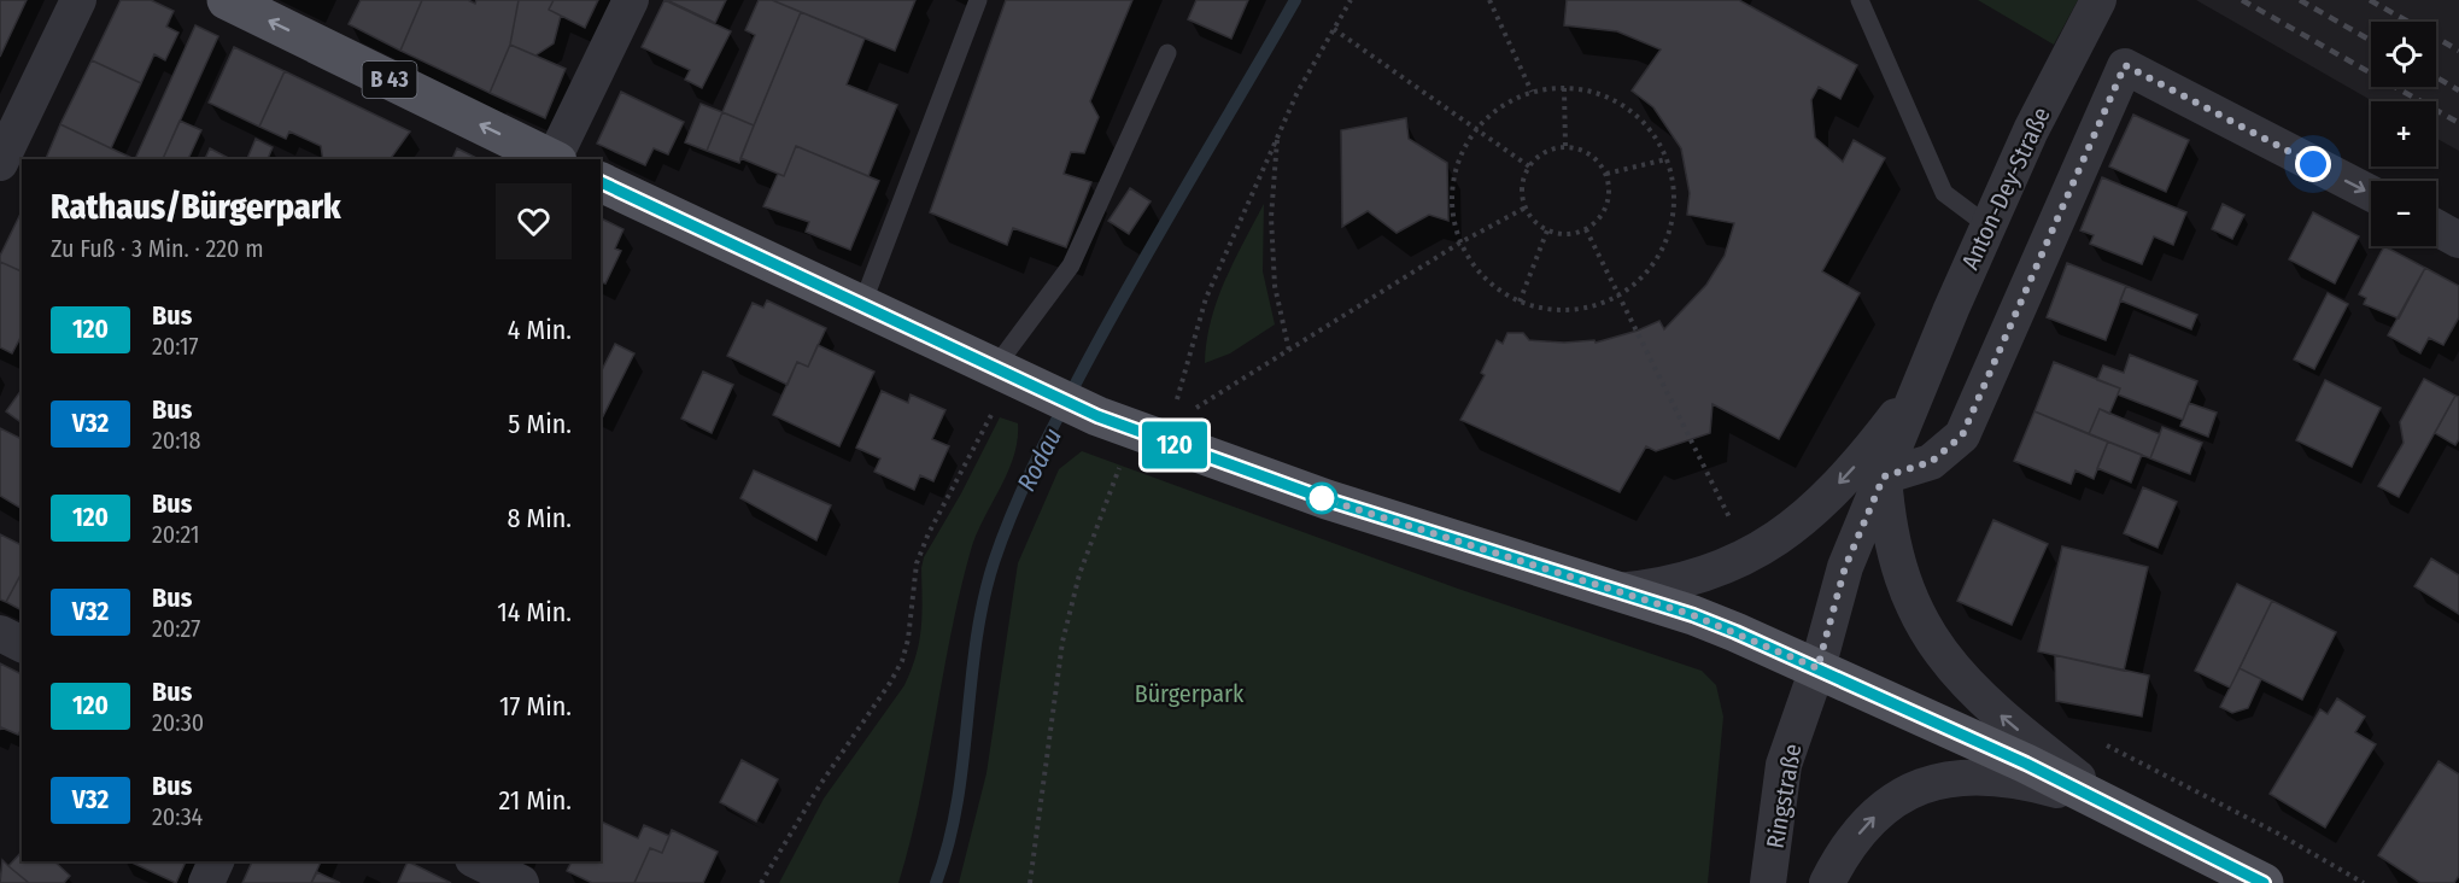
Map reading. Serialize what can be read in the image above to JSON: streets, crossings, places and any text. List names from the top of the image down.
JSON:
{
  "streets": {
    "main road": ["B 43"],
    "street": ["Anton-Dey-Straße", "Ringstraße"]
  },
  "crossings": [
    ["Anton-Dey-Straße", "Ringstraße"]
  ],
  "water": ["Rodau"],
  "parks": ["Bürgerpark"],
  "lines": ["bus line 120"],
  "page": {
    "on_map": "120",
    "map_buttons": ["+", "−"],
    "heading": ["Rathaus/Bürgerpark", "Zu Fuß · 3 Min. · 220 m"],
    "list": [
      {
        "mark": "120",
        "name": "Bus",
        "note": "20:17",
        "value": "4 Min."
      },
      {
        "mark": "V32",
        "name": "Bus",
        "note": "20:18",
        "value": "5 Min."
      },
      {
        "mark": "120",
        "name": "Bus",
        "note": "20:21",
        "value": "8 Min."
      },
      {
        "mark": "V32",
        "name": "Bus",
        "note": "20:27",
        "value": "14 Min."
      },
      {
        "mark": "120",
        "name": "Bus",
        "note": "20:30",
        "value": "17 Min."
      },
      {
        "mark": "V32",
        "name": "Bus",
        "note": "20:34",
        "value": "21 Min."
      }
    ]
  }
}
